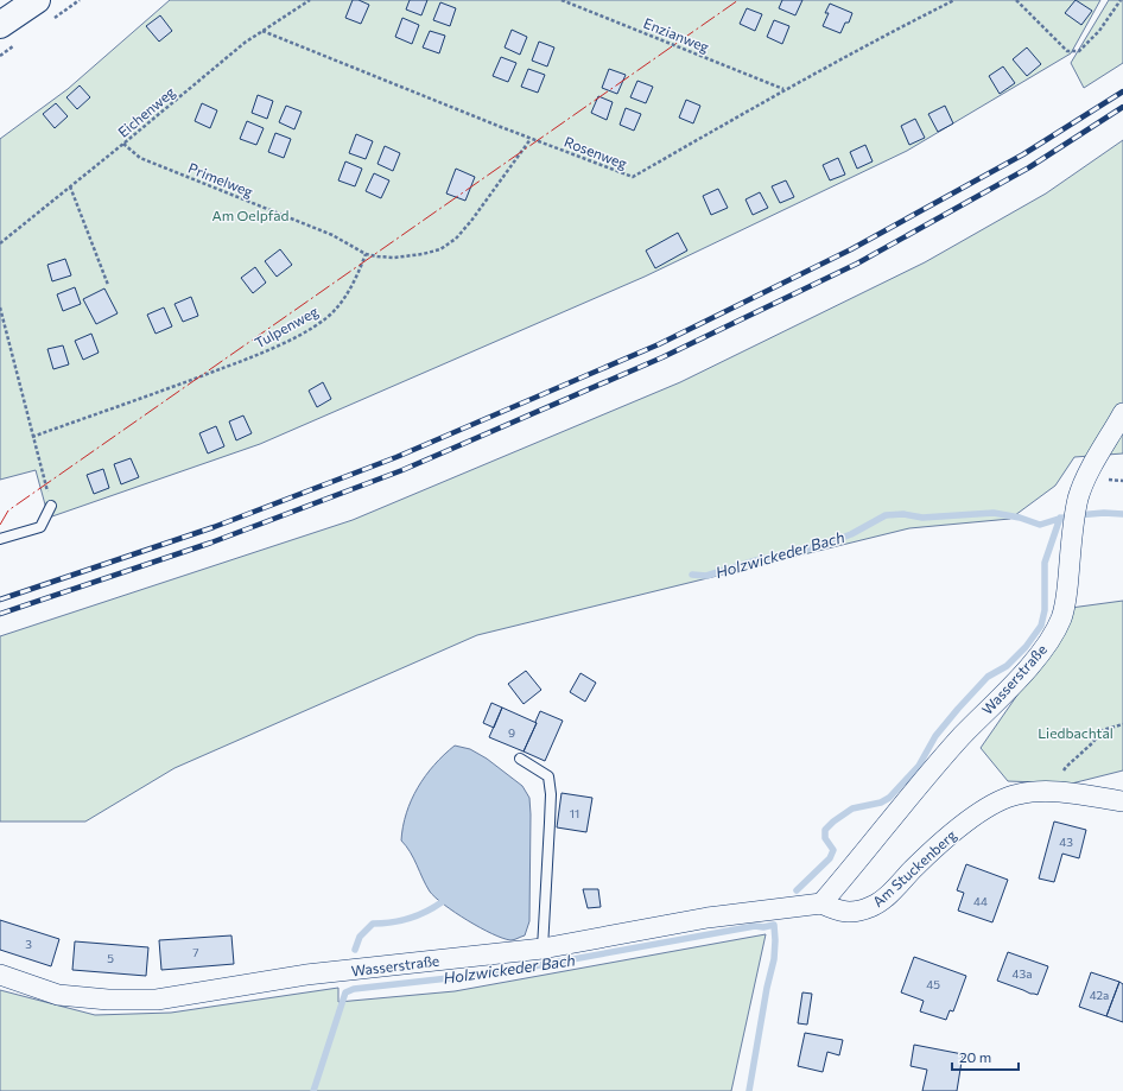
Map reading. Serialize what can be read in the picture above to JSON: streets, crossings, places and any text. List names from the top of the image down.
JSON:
{
  "streets": {
    "street": ["Wasserstraße", "Am Stuckenberg"],
    "path": [
      "Enzianweg",
      "Eichenweg",
      "Rosenweg",
      "Primelweg",
      "Tulpenweg"
    ]
  },
  "crossings": [
    ["Enzianweg", "Rosenweg"],
    ["Eichenweg", "Rosenweg"],
    ["Eichenweg", "Primelweg"],
    ["Primelweg", "Tulpenweg"],
    ["Wasserstraße", "Am Stuckenberg"]
  ],
  "water": ["Holzwickeder Bach"],
  "parks": ["Am Oelpfad", "Liedbachtal"],
  "house_numbers": [
    "9",
    "11",
    "43",
    "44",
    "3",
    "7",
    "5",
    "43a",
    "45",
    "42a"
  ],
  "scale_bar": "20 m"
}
